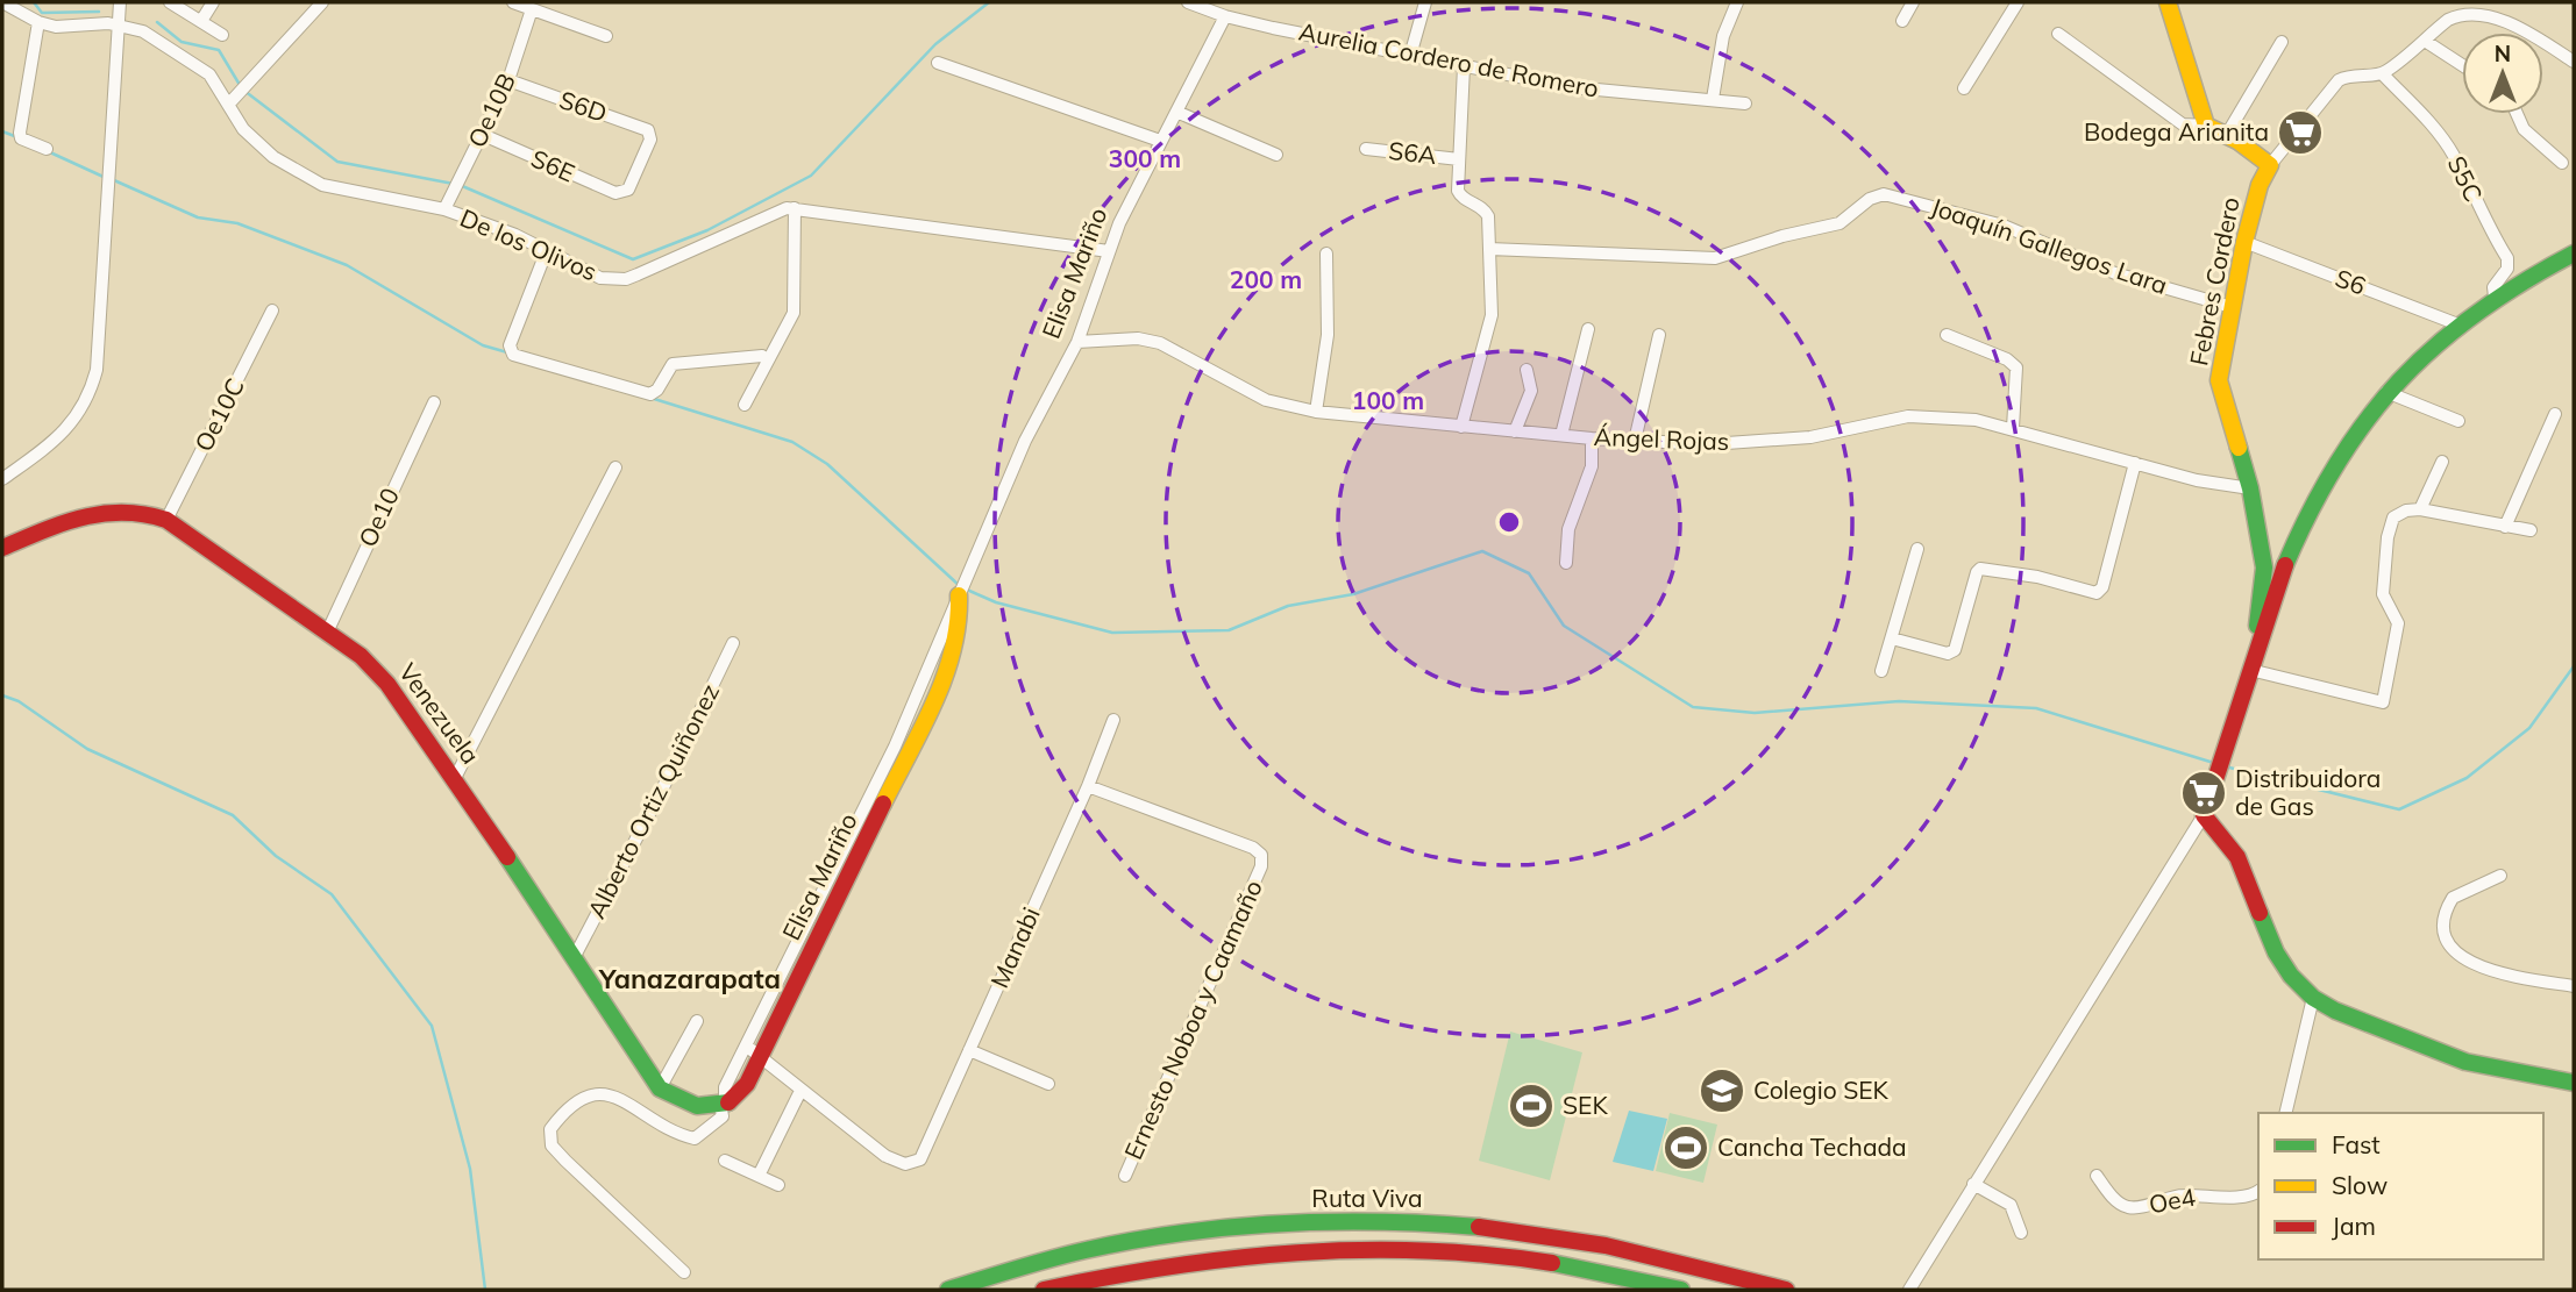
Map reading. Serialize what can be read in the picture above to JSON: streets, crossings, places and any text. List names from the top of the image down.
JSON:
{
  "streets": {
    "main road": [
      "Elisa Mariño",
      "Febres Cordero",
      "Venezuela",
      "Ruta Viva"
    ],
    "street": [
      "Aurelia Cordero de Romero",
      "S6D",
      "Oe10B",
      "S6A",
      "S6E",
      "S5C",
      "De los Olivos",
      "Joaquín Gallegos Lara",
      "S6",
      "Oe10C",
      "Ángel Rojas",
      "Oe10",
      "Alberto Ortiz Quiñonez",
      "Manabi",
      "Ernesto Noboa y Caamaño",
      "Oe4"
    ]
  },
  "crossings": [
    ["Aurelia Cordero de Romero", "Elisa Mariño"],
    ["S6D", "Oe10B"],
    ["S6D", "S6E"],
    ["Oe10B", "S6E"],
    ["Oe10B", "De los Olivos"],
    ["De los Olivos", "Elisa Mariño"],
    ["Joaquín Gallegos Lara", "Febres Cordero"],
    ["Elisa Mariño", "Ángel Rojas"],
    ["Febres Cordero", "S6"],
    ["Febres Cordero", "Ángel Rojas"],
    ["Oe10C", "Venezuela"],
    ["Oe10", "Venezuela"],
    ["Venezuela", "Alberto Ortiz Quiñonez"],
    ["Manabi", "Ernesto Noboa y Caamaño"]
  ],
  "districts": ["Yanazarapata"],
  "places": {
    "supermarket": ["Bodega Arianita", "Distribuidora de Gas"],
    "school or university": ["Colegio SEK"],
    "sports": ["SEK", "Cancha Techada"]
  },
  "legend": ["Fast", "Slow", "Jam"],
  "north": "top",
  "rings": ["300 m", "200 m", "100 m"]
}
